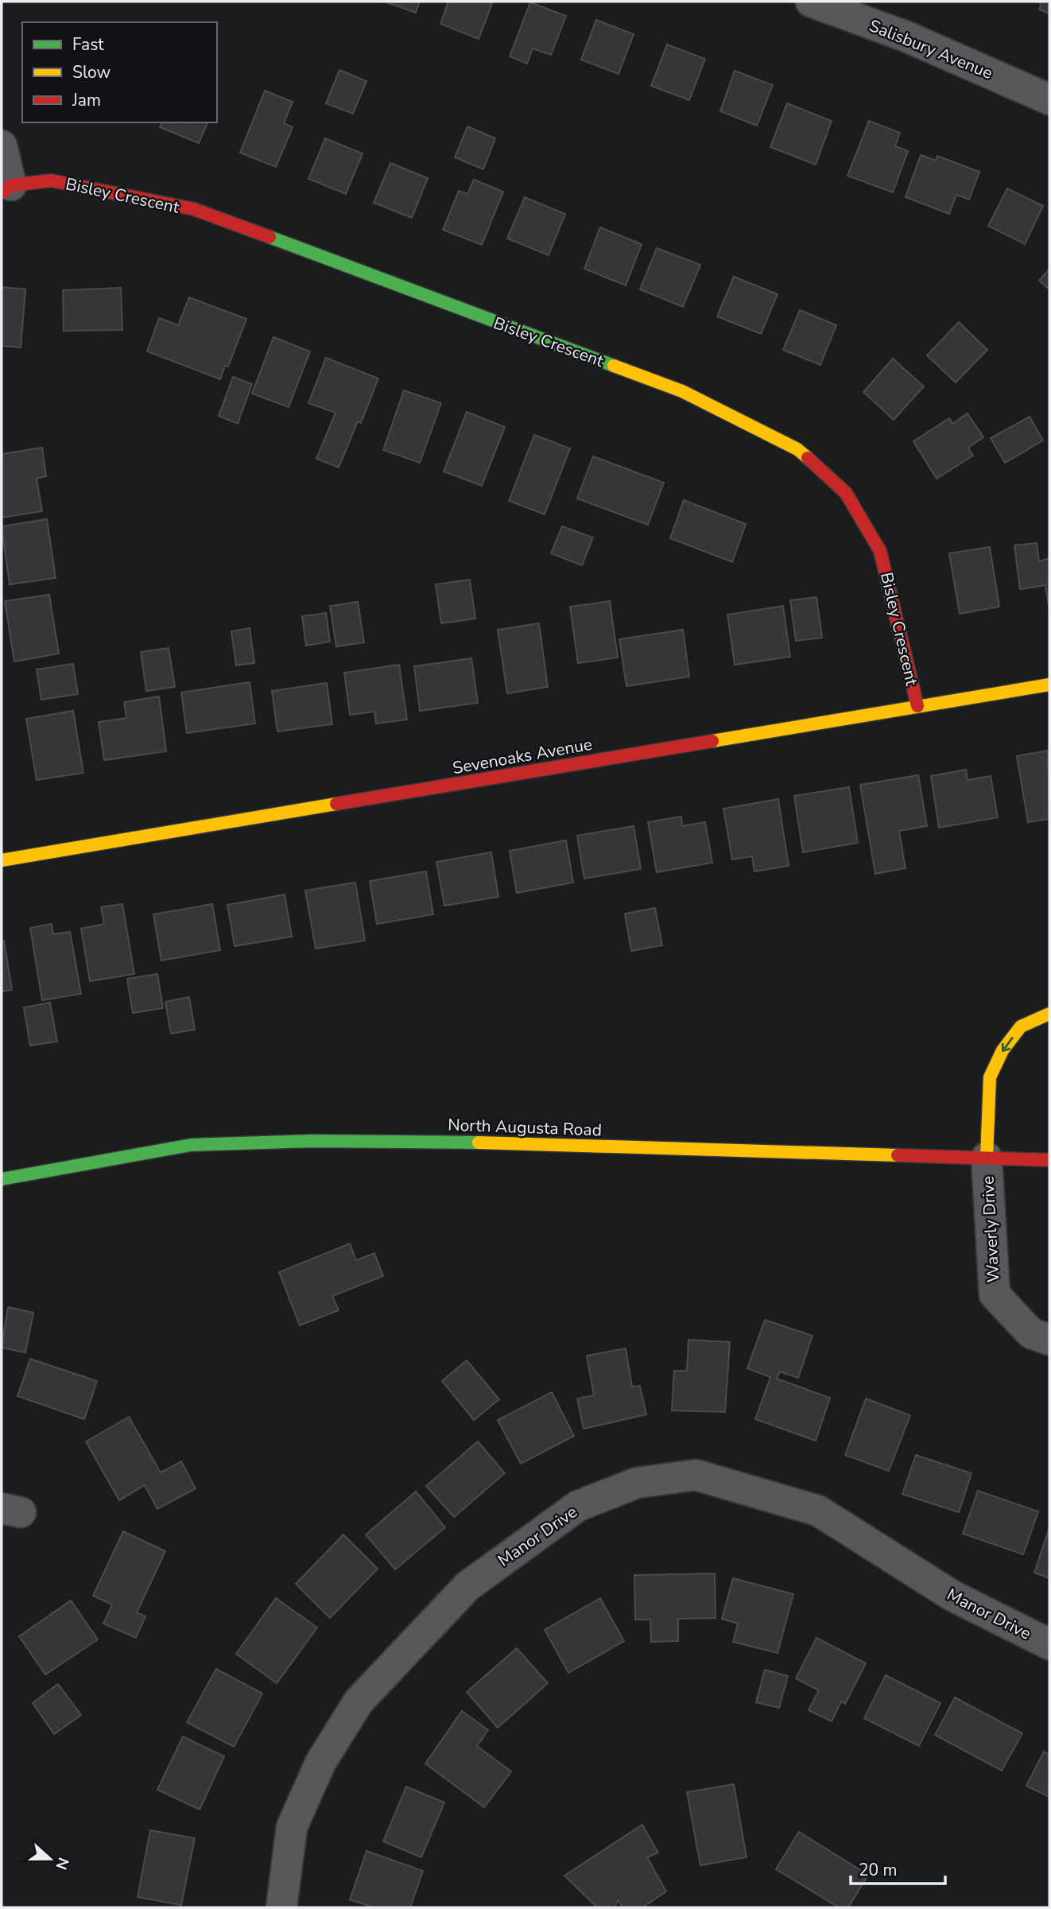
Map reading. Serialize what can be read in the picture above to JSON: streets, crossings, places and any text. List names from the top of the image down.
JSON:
{
  "streets": {
    "main road": ["Bisley Crescent", "Sevenoaks Avenue", "North Augusta Road"],
    "street": ["Salisbury Avenue", "Waverly Drive", "Manor Drive"]
  },
  "crossings": [
    ["Bisley Crescent", "Sevenoaks Avenue"],
    ["North Augusta Road", "Waverly Drive"]
  ],
  "legend": ["Fast", "Slow", "Jam"],
  "scale_bar": "20 m",
  "north": "right"
}
